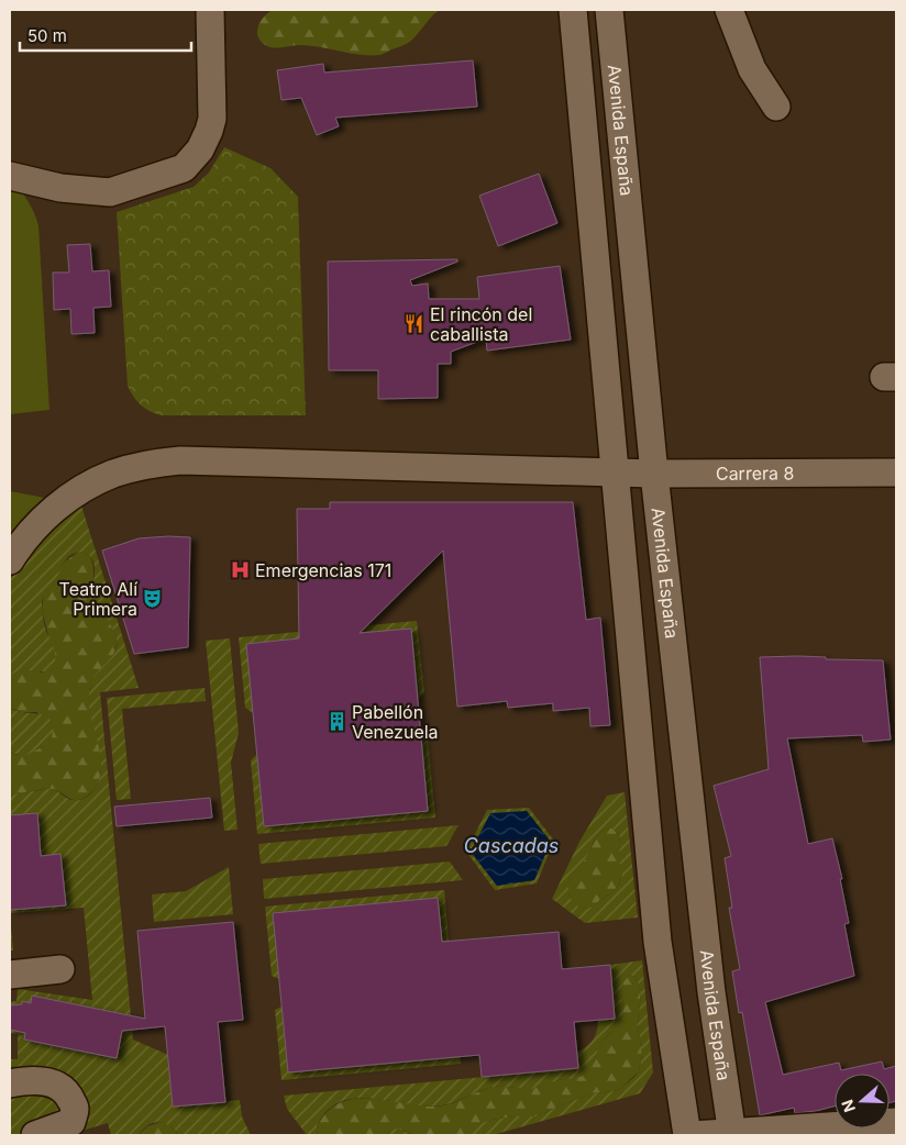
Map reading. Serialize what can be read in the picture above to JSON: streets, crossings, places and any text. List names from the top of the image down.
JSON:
{
  "streets": {
    "street": ["Avenida España", "Carrera 8"]
  },
  "crossings": [
    ["Avenida España", "Carrera 8"]
  ],
  "water": ["Cascadas"],
  "places": {
    "restaurant": ["El rincón del caballista"],
    "hospital": ["Emergencias 171"],
    "theatre": ["Teatro Alí Primera"],
    "building": ["Pabellón Venezuela"]
  },
  "scale_bar": "50 m",
  "north": "left"
}
